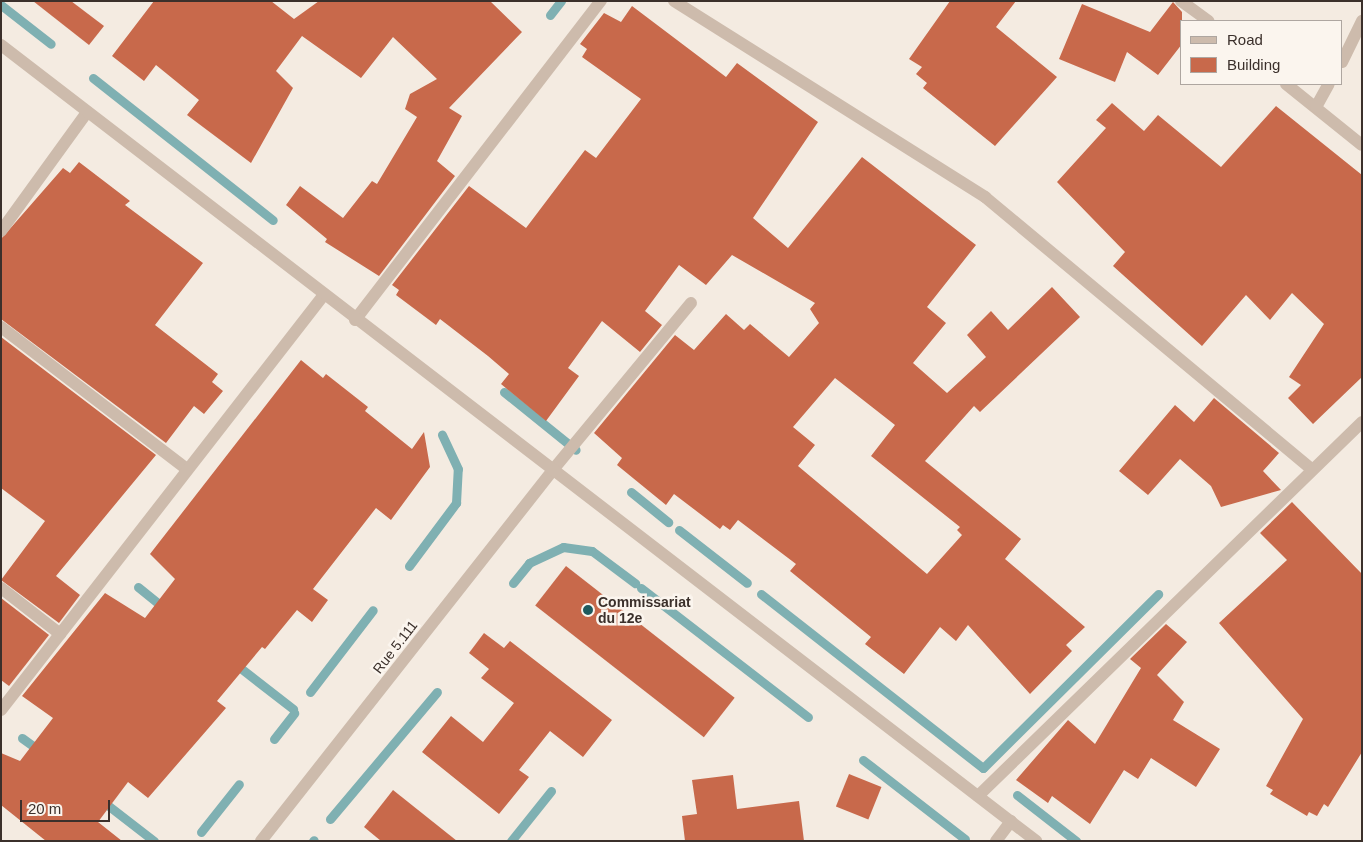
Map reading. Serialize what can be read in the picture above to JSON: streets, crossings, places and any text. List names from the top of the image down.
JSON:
{
  "streets": {
    "street": ["Rue 5.111"]
  },
  "places": ["Commissariat du 12e"],
  "legend": ["Road", "Building"],
  "scale_bar": "20 m"
}
